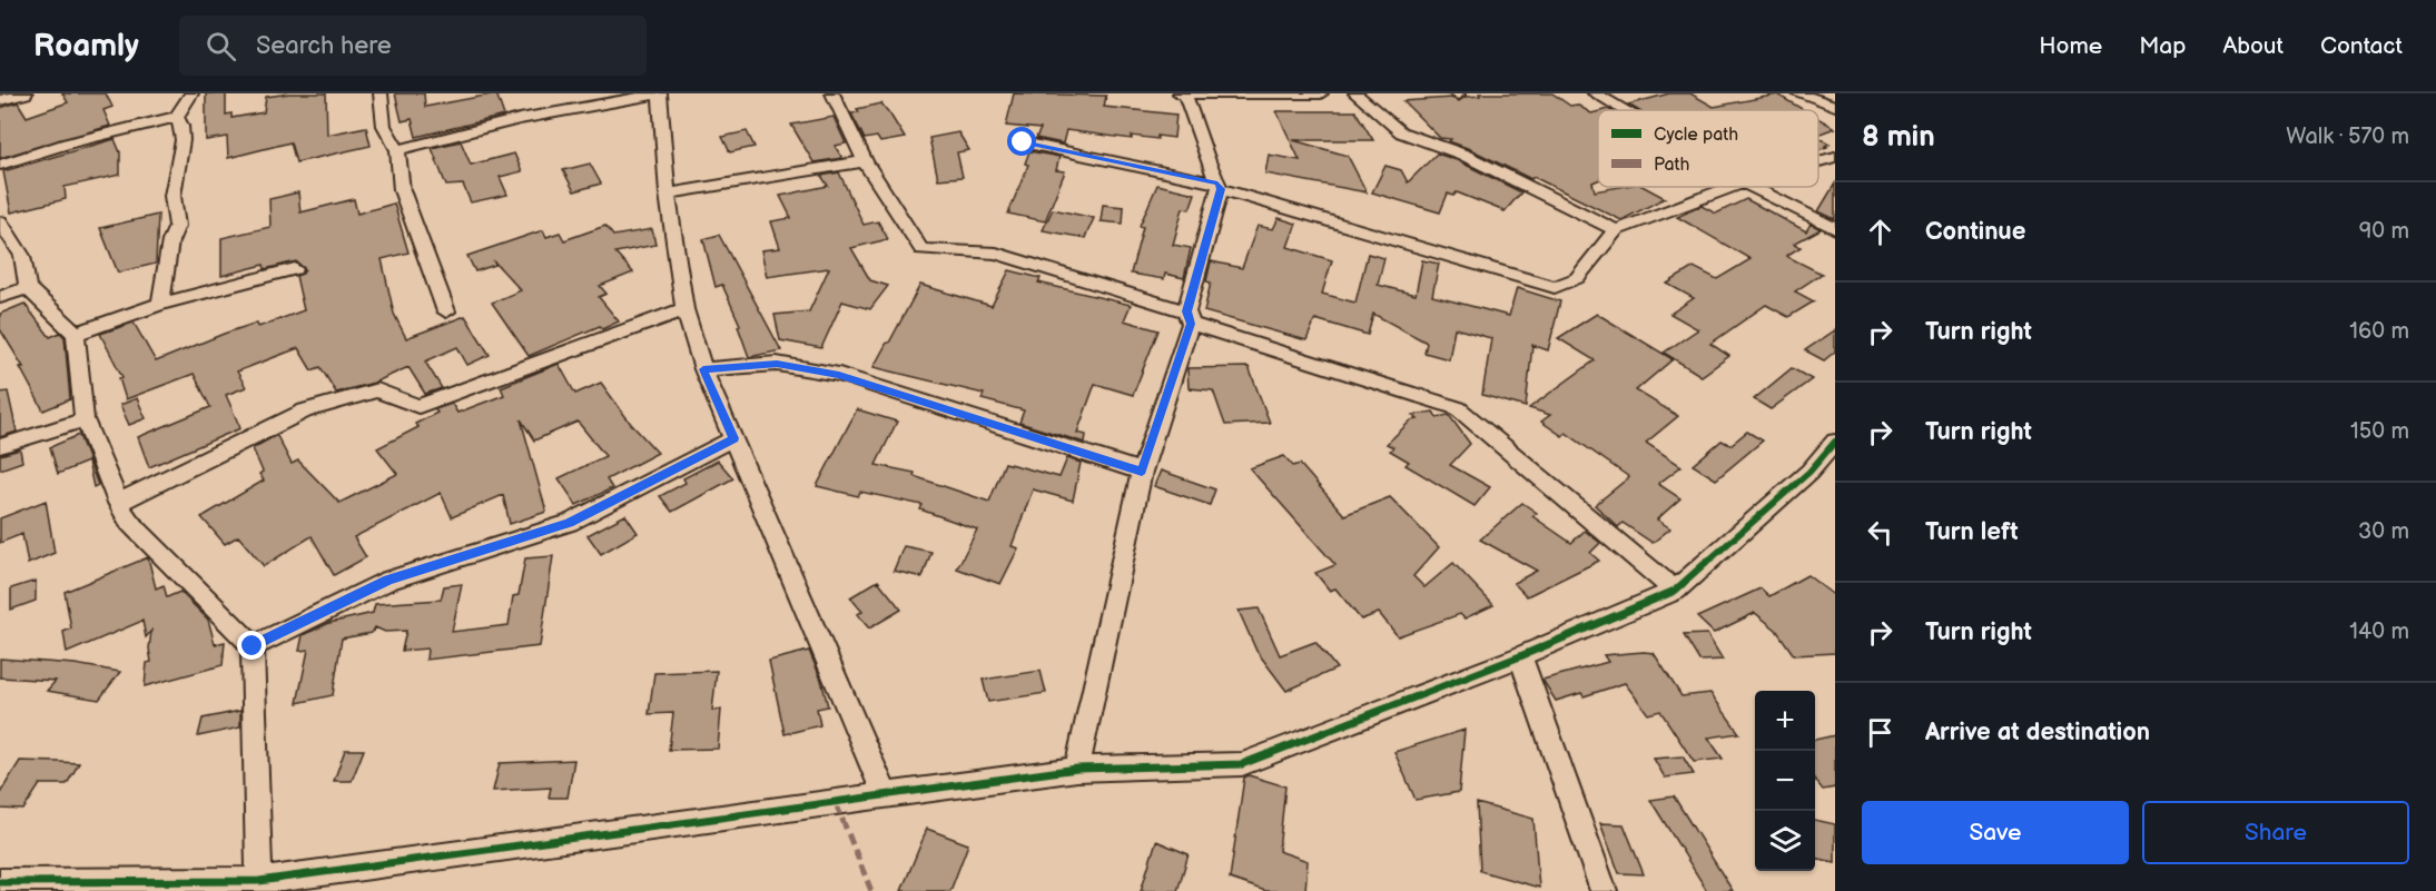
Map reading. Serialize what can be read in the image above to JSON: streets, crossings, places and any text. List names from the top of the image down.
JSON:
{
  "legend": ["Cycle path", "Path"],
  "page": {
    "header": "Roamly",
    "search": "Search here",
    "nav": [
      "Home",
      "Map",
      "About",
      "Contact"
    ],
    "heading": ["8 min", "Walk · 570 m"],
    "list": [
      ["Continue", "90 m"],
      ["Turn right", "160 m"],
      ["Turn right", "150 m"],
      ["Turn left", "30 m"],
      ["Turn right", "140 m"],
      "Arrive at destination"
    ],
    "map_buttons": ["+", "−"],
    "buttons": ["Save", "Share"]
  }
}
